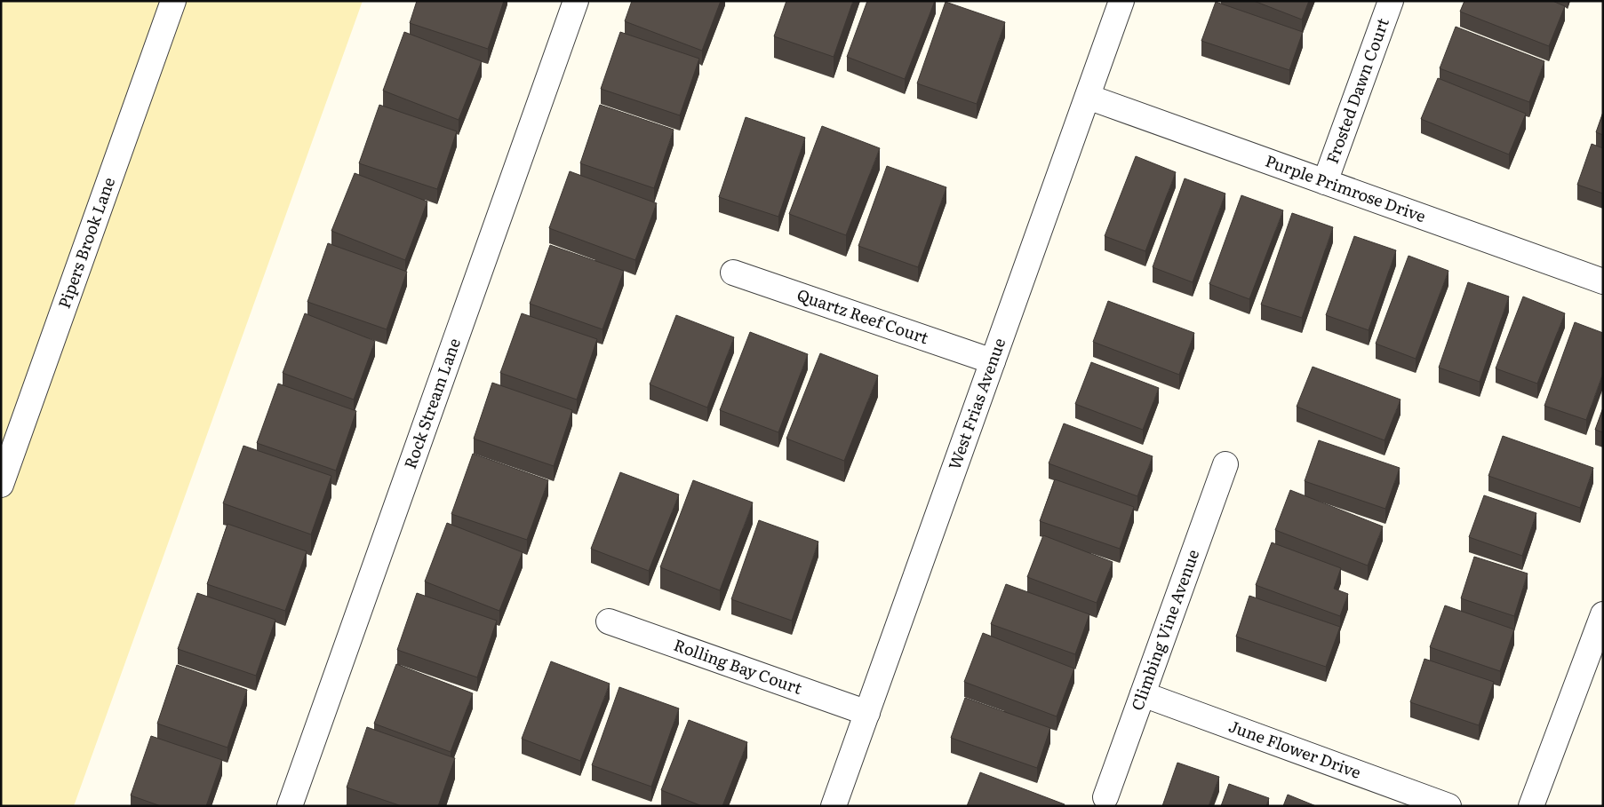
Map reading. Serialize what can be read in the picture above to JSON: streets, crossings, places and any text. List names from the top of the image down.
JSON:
{
  "streets": {
    "street": [
      "Frosted Dawn Court",
      "Purple Primrose Drive",
      "Pipers Brook Lane",
      "Quartz Reef Court",
      "Rock Stream Lane",
      "West Frias Avenue",
      "Climbing Vine Avenue",
      "Rolling Bay Court",
      "June Flower Drive"
    ]
  },
  "crossings": [
    ["Frosted Dawn Court", "Purple Primrose Drive"],
    ["Purple Primrose Drive", "West Frias Avenue"],
    ["Quartz Reef Court", "West Frias Avenue"],
    ["West Frias Avenue", "Rolling Bay Court"],
    ["Climbing Vine Avenue", "June Flower Drive"]
  ]
}
